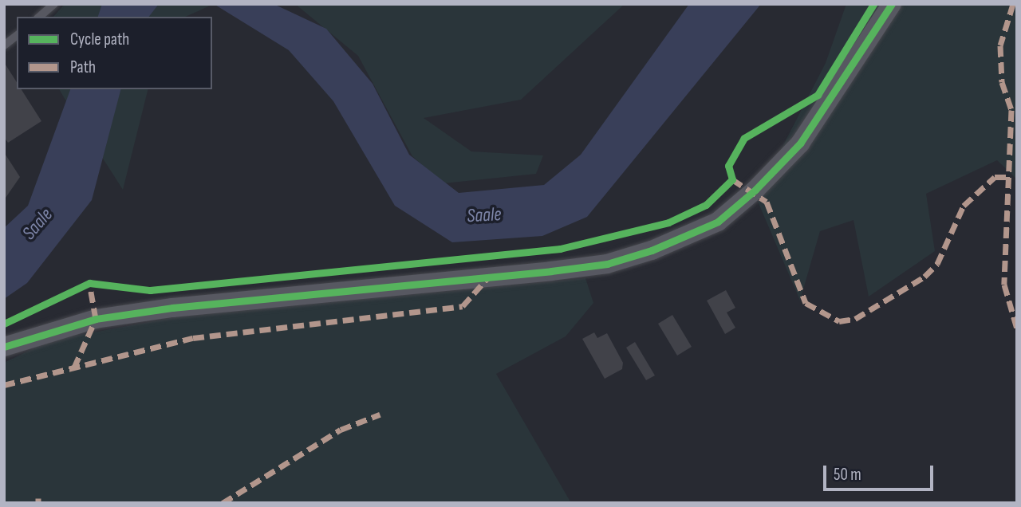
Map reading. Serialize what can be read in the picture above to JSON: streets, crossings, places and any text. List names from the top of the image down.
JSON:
{
  "water": ["Saale"],
  "legend": ["Cycle path", "Path"],
  "scale_bar": "50 m"
}
